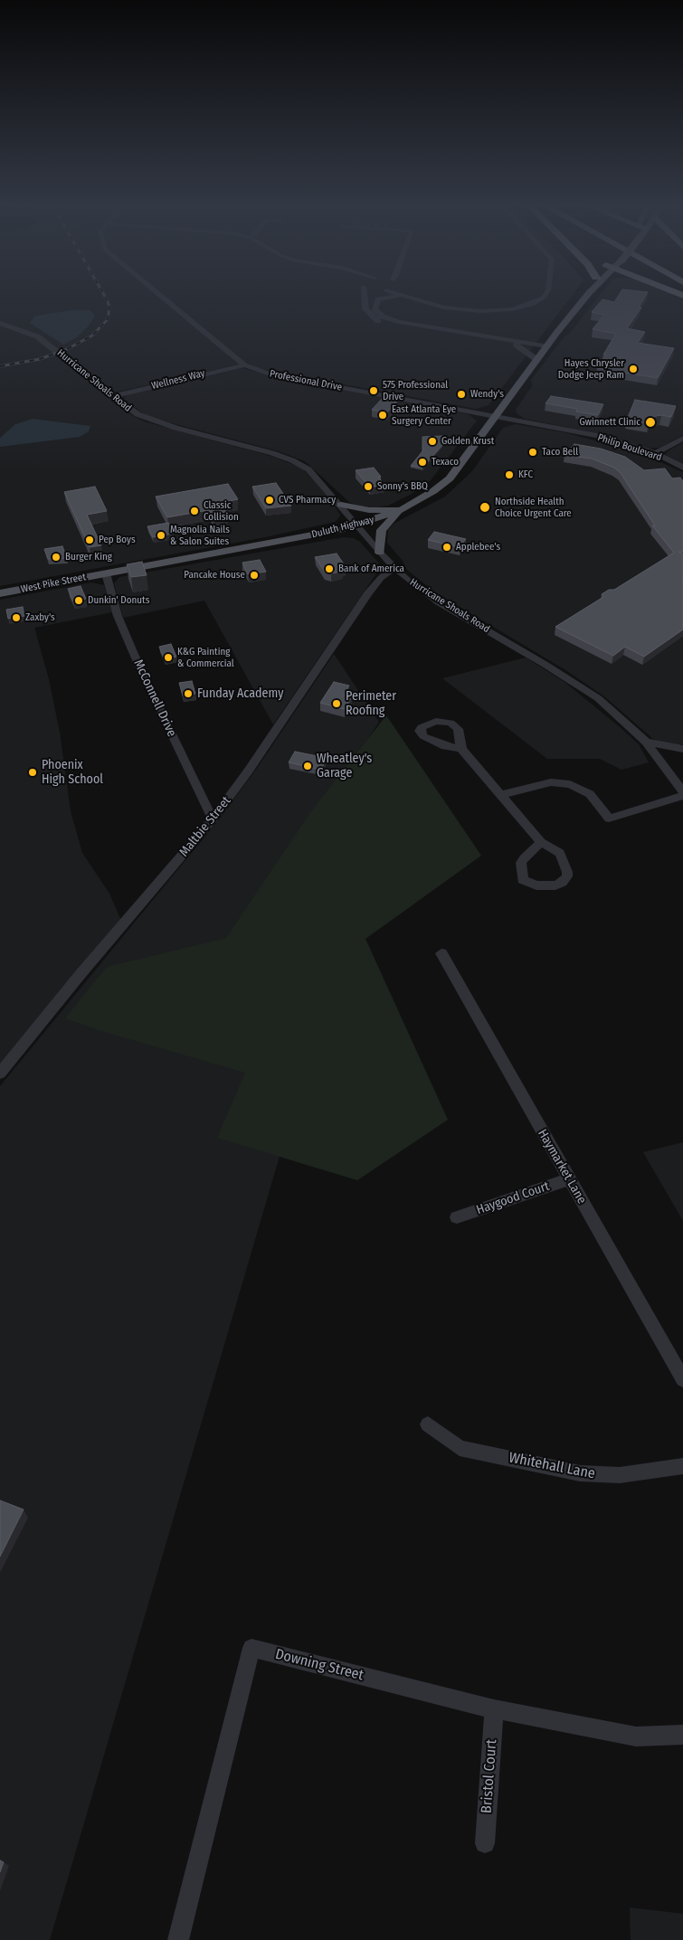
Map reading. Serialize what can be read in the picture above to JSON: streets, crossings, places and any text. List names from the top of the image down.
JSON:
{
  "streets": {
    "main road": ["Duluth Highway", "West Pike Street"],
    "street": [
      "Wellness Way",
      "Hurricane Shoals Road",
      "Professional Drive",
      "Philip Boulevard",
      "McConnell Drive",
      "Maltbie Street",
      "Haymarket Lane",
      "Haygood Court",
      "Whitehall Lane",
      "Downing Street",
      "Bristol Court"
    ]
  },
  "crossings": [
    ["Wellness Way", "Hurricane Shoals Road"],
    ["Wellness Way", "Professional Drive"],
    ["Hurricane Shoals Road", "Duluth Highway"],
    ["Hurricane Shoals Road", "Maltbie Street"],
    ["Professional Drive", "Philip Boulevard"],
    ["Professional Drive", "Duluth Highway"],
    ["Philip Boulevard", "Duluth Highway"],
    ["Duluth Highway", "West Pike Street"],
    ["Duluth Highway", "McConnell Drive"],
    ["West Pike Street", "McConnell Drive"],
    ["McConnell Drive", "Maltbie Street"],
    ["Haymarket Lane", "Haygood Court"],
    ["Downing Street", "Bristol Court"]
  ],
  "places": [
    "Hayes Chrysler Dodge Jeep Ram",
    "575 Professional Drive",
    "Wendy's",
    "East Atlanta Eye Surgery Center",
    "Gwinnett Clinic",
    "Golden Krust",
    "Taco Bell",
    "Texaco",
    "KFC",
    "Sonny's BBQ",
    "CVS Pharmacy",
    "Northside Health Choice Urgent Care",
    "Classic Collision",
    "Magnolia Nails & Salon Suites",
    "Pep Boys",
    "Applebee's",
    "Burger King",
    "Bank of America",
    "Pancake House",
    "Dunkin' Donuts",
    "Zaxby's",
    "K&G Painting & Commercial",
    "Funday Academy",
    "Perimeter Roofing",
    "Wheatley's Garage",
    "Phoenix High School"
  ]
}
